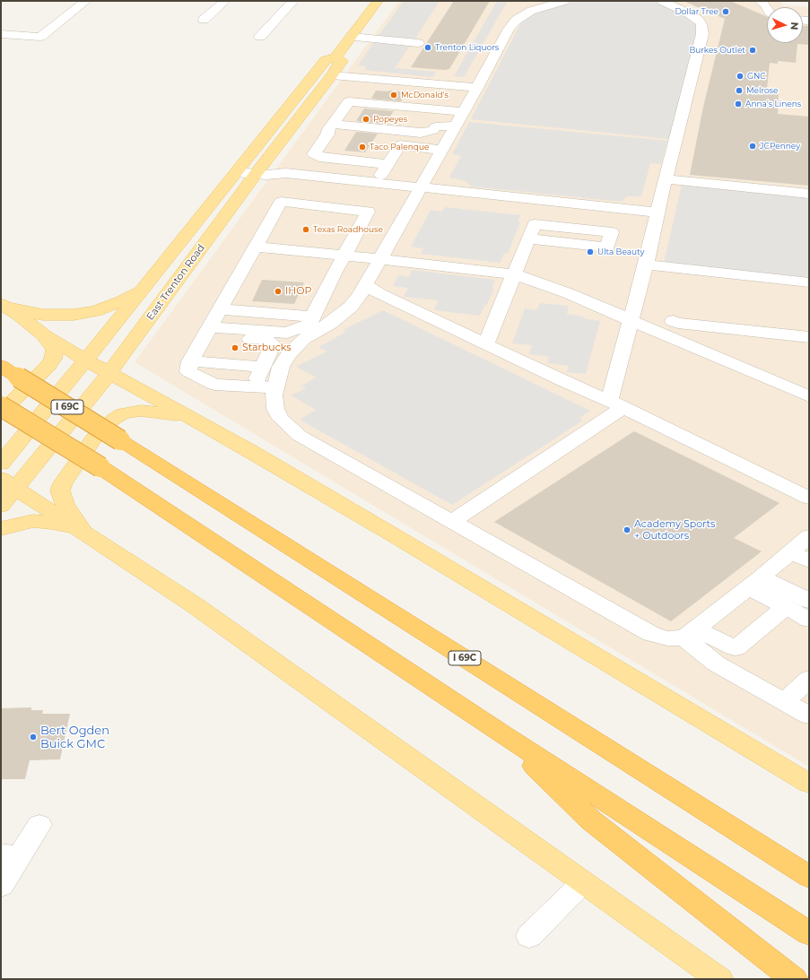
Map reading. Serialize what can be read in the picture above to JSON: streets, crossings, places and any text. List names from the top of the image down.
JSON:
{
  "streets": {
    "highway": ["I 69C"],
    "main road": ["East Trenton Road"]
  },
  "places": [
    "Dollar Tree",
    "Trenton Liquors",
    "Burkes Outlet",
    "GNC",
    "Melrose",
    "McDonald's",
    "Anna's Linens",
    "Popeyes",
    "JCPenney",
    "Taco Palenque",
    "Texas Roadhouse",
    "Ulta Beauty",
    "IHOP",
    "Starbucks",
    "Academy Sports + Outdoors",
    "Bert Ogden Buick GMC"
  ],
  "north": "right"
}
